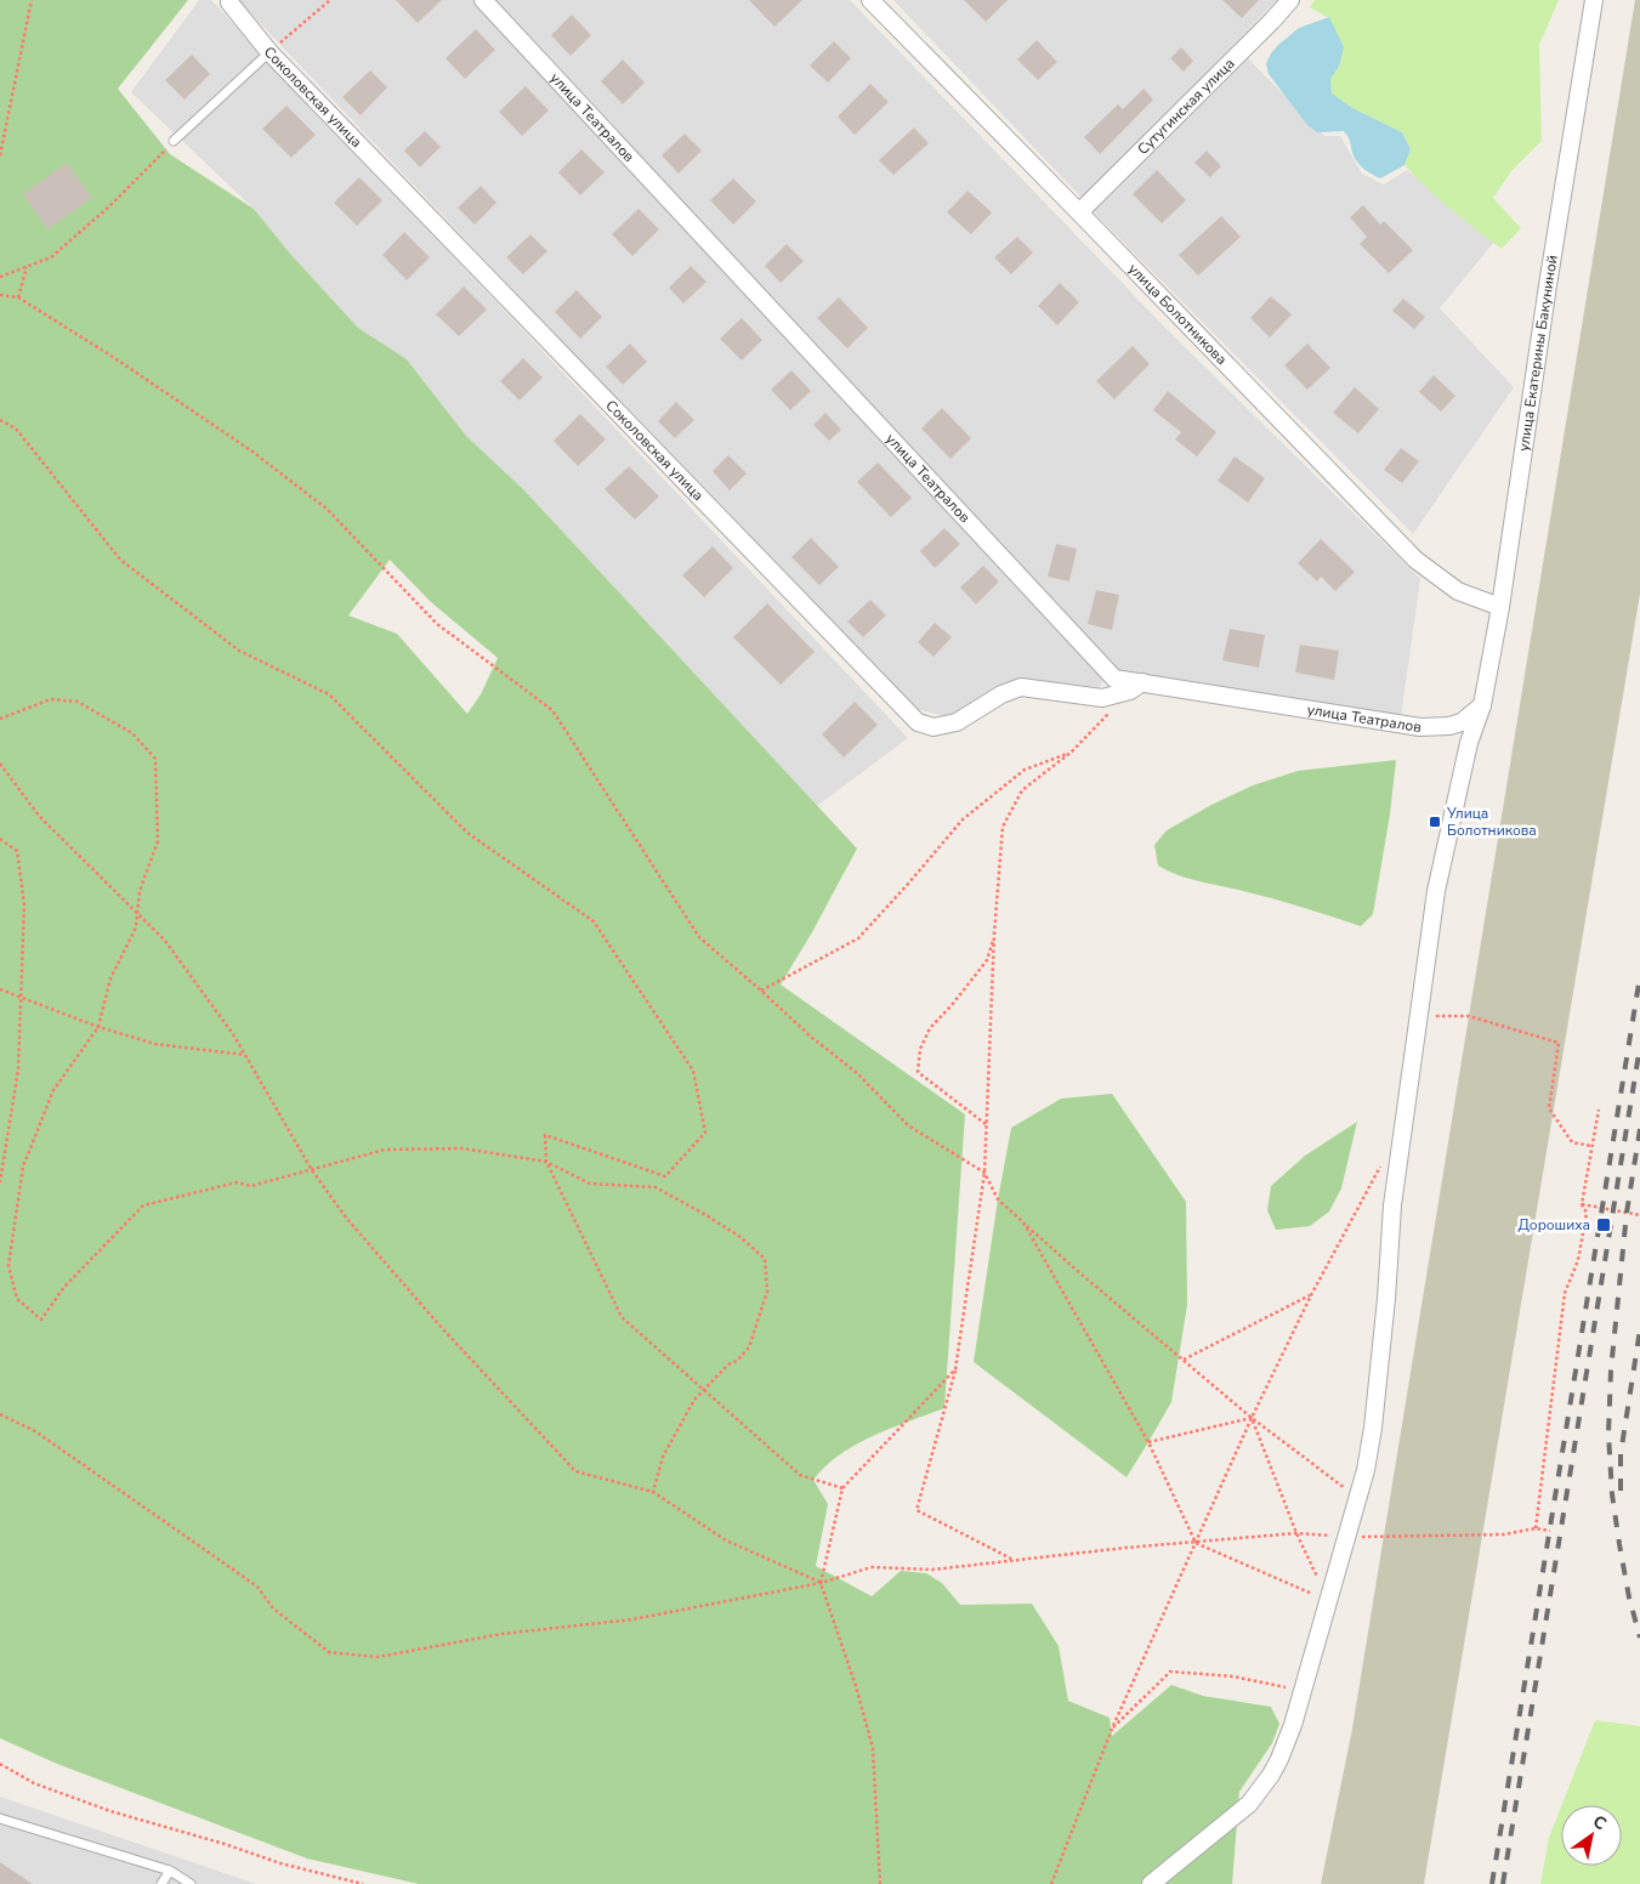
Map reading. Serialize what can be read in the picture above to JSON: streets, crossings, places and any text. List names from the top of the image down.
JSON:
{
  "streets": {
    "street": [
      "Соколовская улица",
      "Сутугинская улица",
      "улица Театралов",
      "улица Болотникова",
      "улица Екатерины Бакуниной"
    ]
  },
  "crossings": [
    ["Соколовская улица", "улица Театралов"],
    ["Сутугинская улица", "улица Болотникова"],
    ["улица Театралов", "улица Екатерины Бакуниной"],
    ["улица Болотникова", "улица Екатерины Бакуниной"]
  ],
  "places": {
    "transit": ["Улица Болотникова", "Дорошиха"]
  },
  "north": "top right"
}
